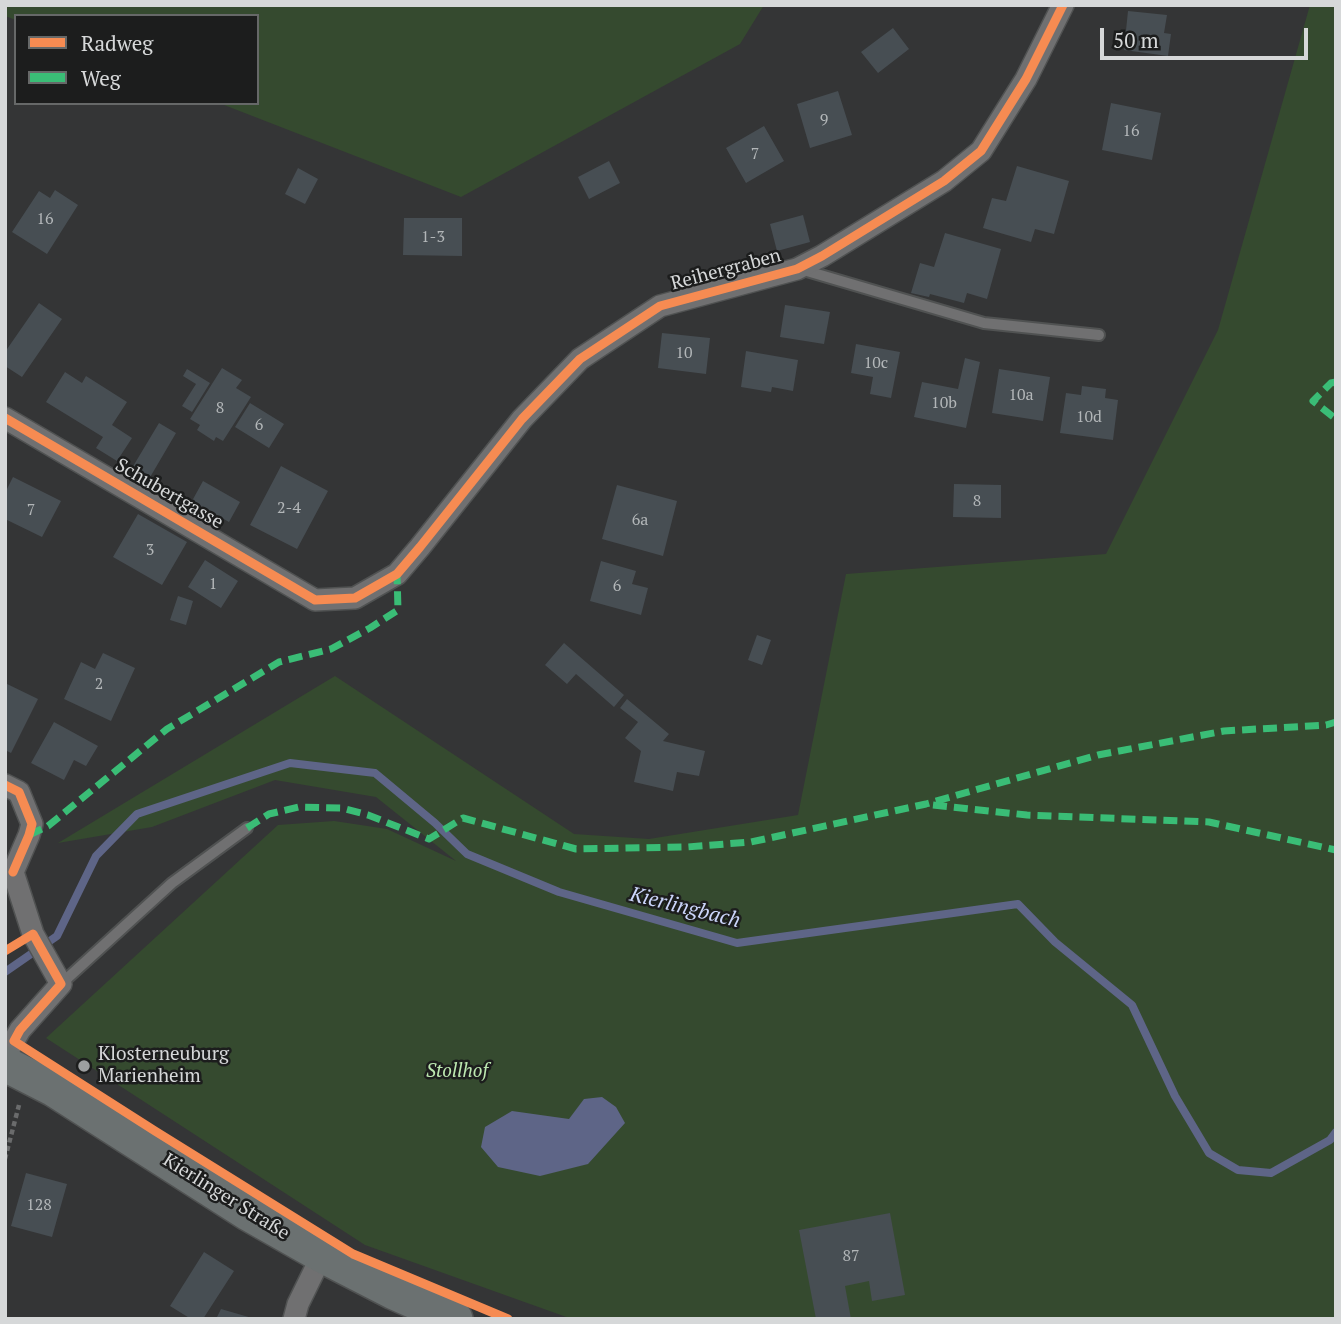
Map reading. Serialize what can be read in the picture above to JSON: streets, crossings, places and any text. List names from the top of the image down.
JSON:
{
  "streets": {
    "main road": ["Kierlinger Straße"],
    "street": ["Reihergraben", "Schubertgasse"]
  },
  "crossings": [
    ["Reihergraben", "Schubertgasse"]
  ],
  "water": ["Kierlingbach"],
  "parks": ["Stollhof"],
  "places": ["Klosterneuburg Marienheim"],
  "house_numbers": [
    "9",
    "16",
    "7",
    "16",
    "1-3",
    "10",
    "10c",
    "10a",
    "10b",
    "8",
    "10d",
    "6",
    "8",
    "2-4",
    "7",
    "6a",
    "3",
    "1",
    "6",
    "2",
    "128",
    "87"
  ],
  "legend": ["Radweg", "Weg"],
  "scale_bar": "50 m"
}
